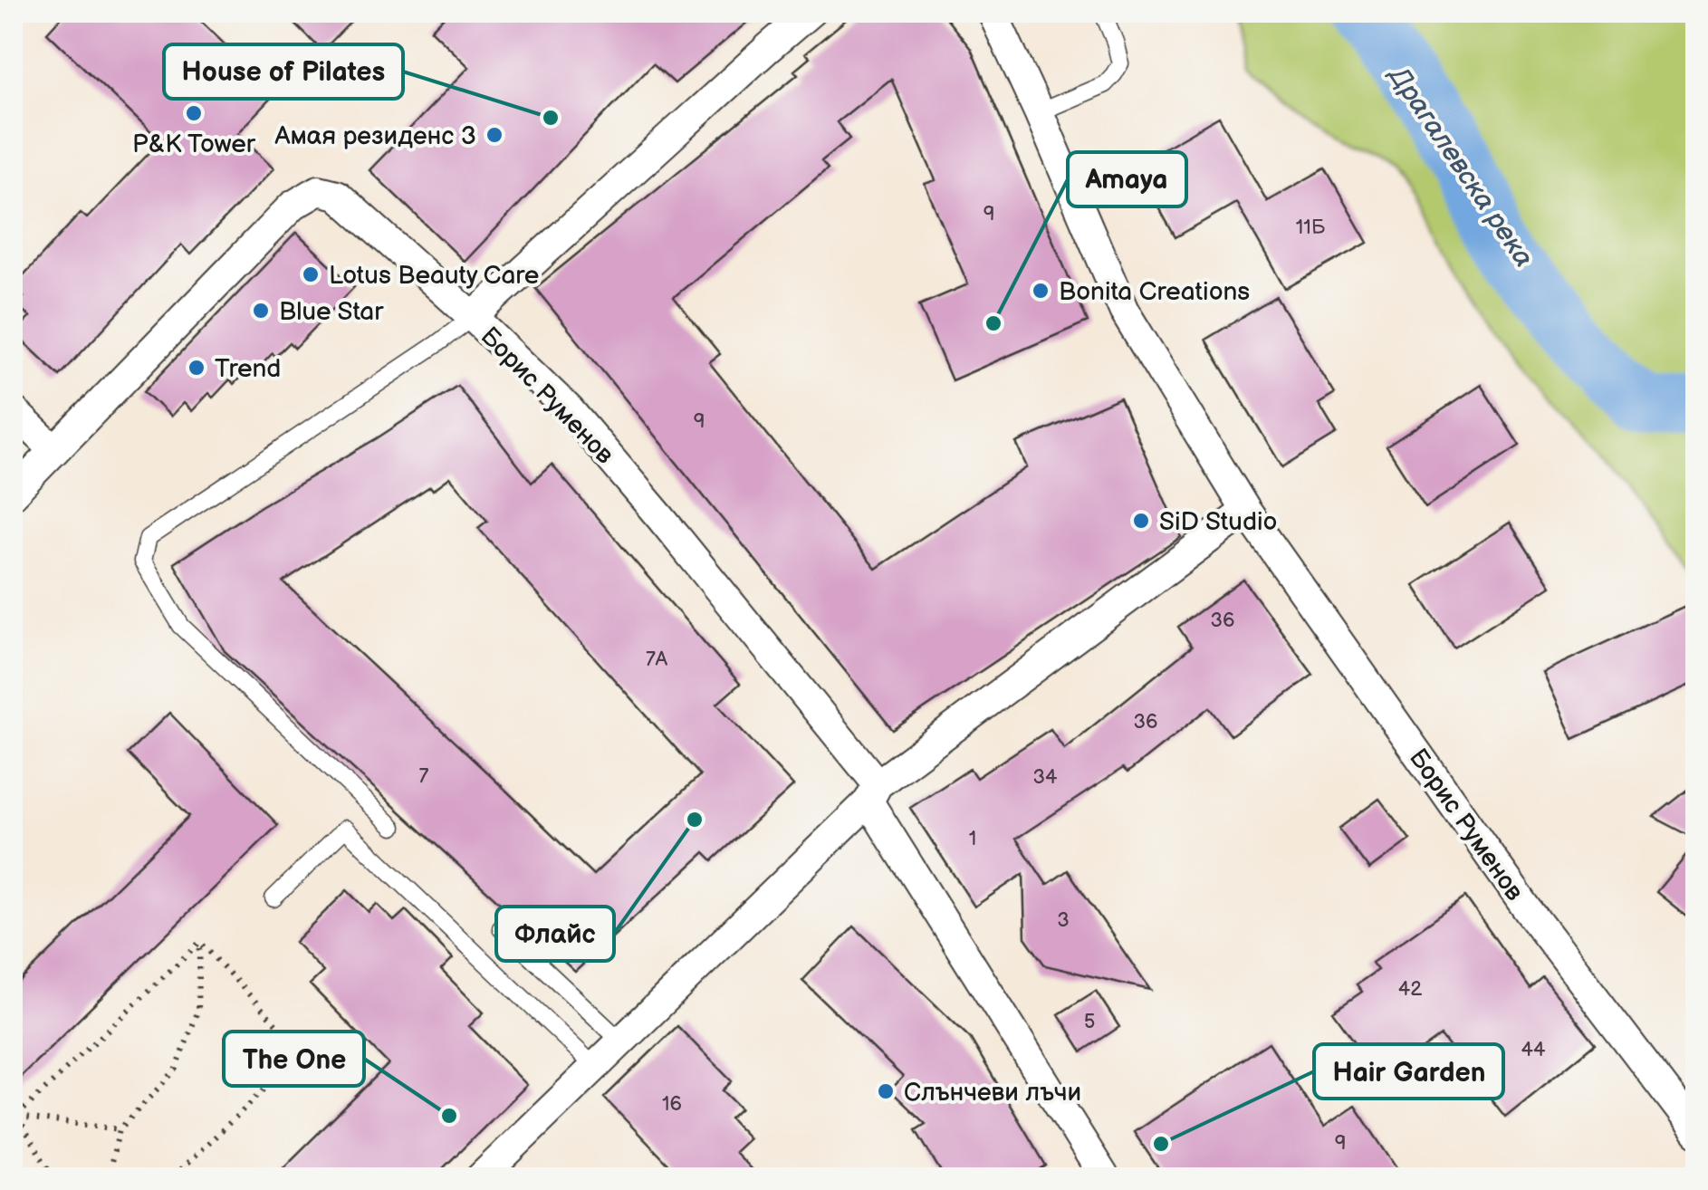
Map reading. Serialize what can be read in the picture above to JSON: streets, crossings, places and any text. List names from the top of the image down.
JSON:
{
  "streets": {
    "street": ["Борис Руменов"]
  },
  "water": ["Драгалевска река"],
  "places": [
    "P&K Tower",
    "House of Pilates",
    "Амая резиденс 3",
    "Lotus Beauty Care",
    "Bonita Creations",
    "Blue Star",
    "Amaya",
    "Trend",
    "SiD Studio",
    "Флайс",
    "Слънчеви лъчи",
    "The One",
    "Hair Garden"
  ],
  "house_numbers": [
    "9",
    "11Б",
    "9",
    "36",
    "7А",
    "36",
    "7",
    "34",
    "1",
    "3",
    "42",
    "5",
    "44",
    "16",
    "9"
  ]
}
